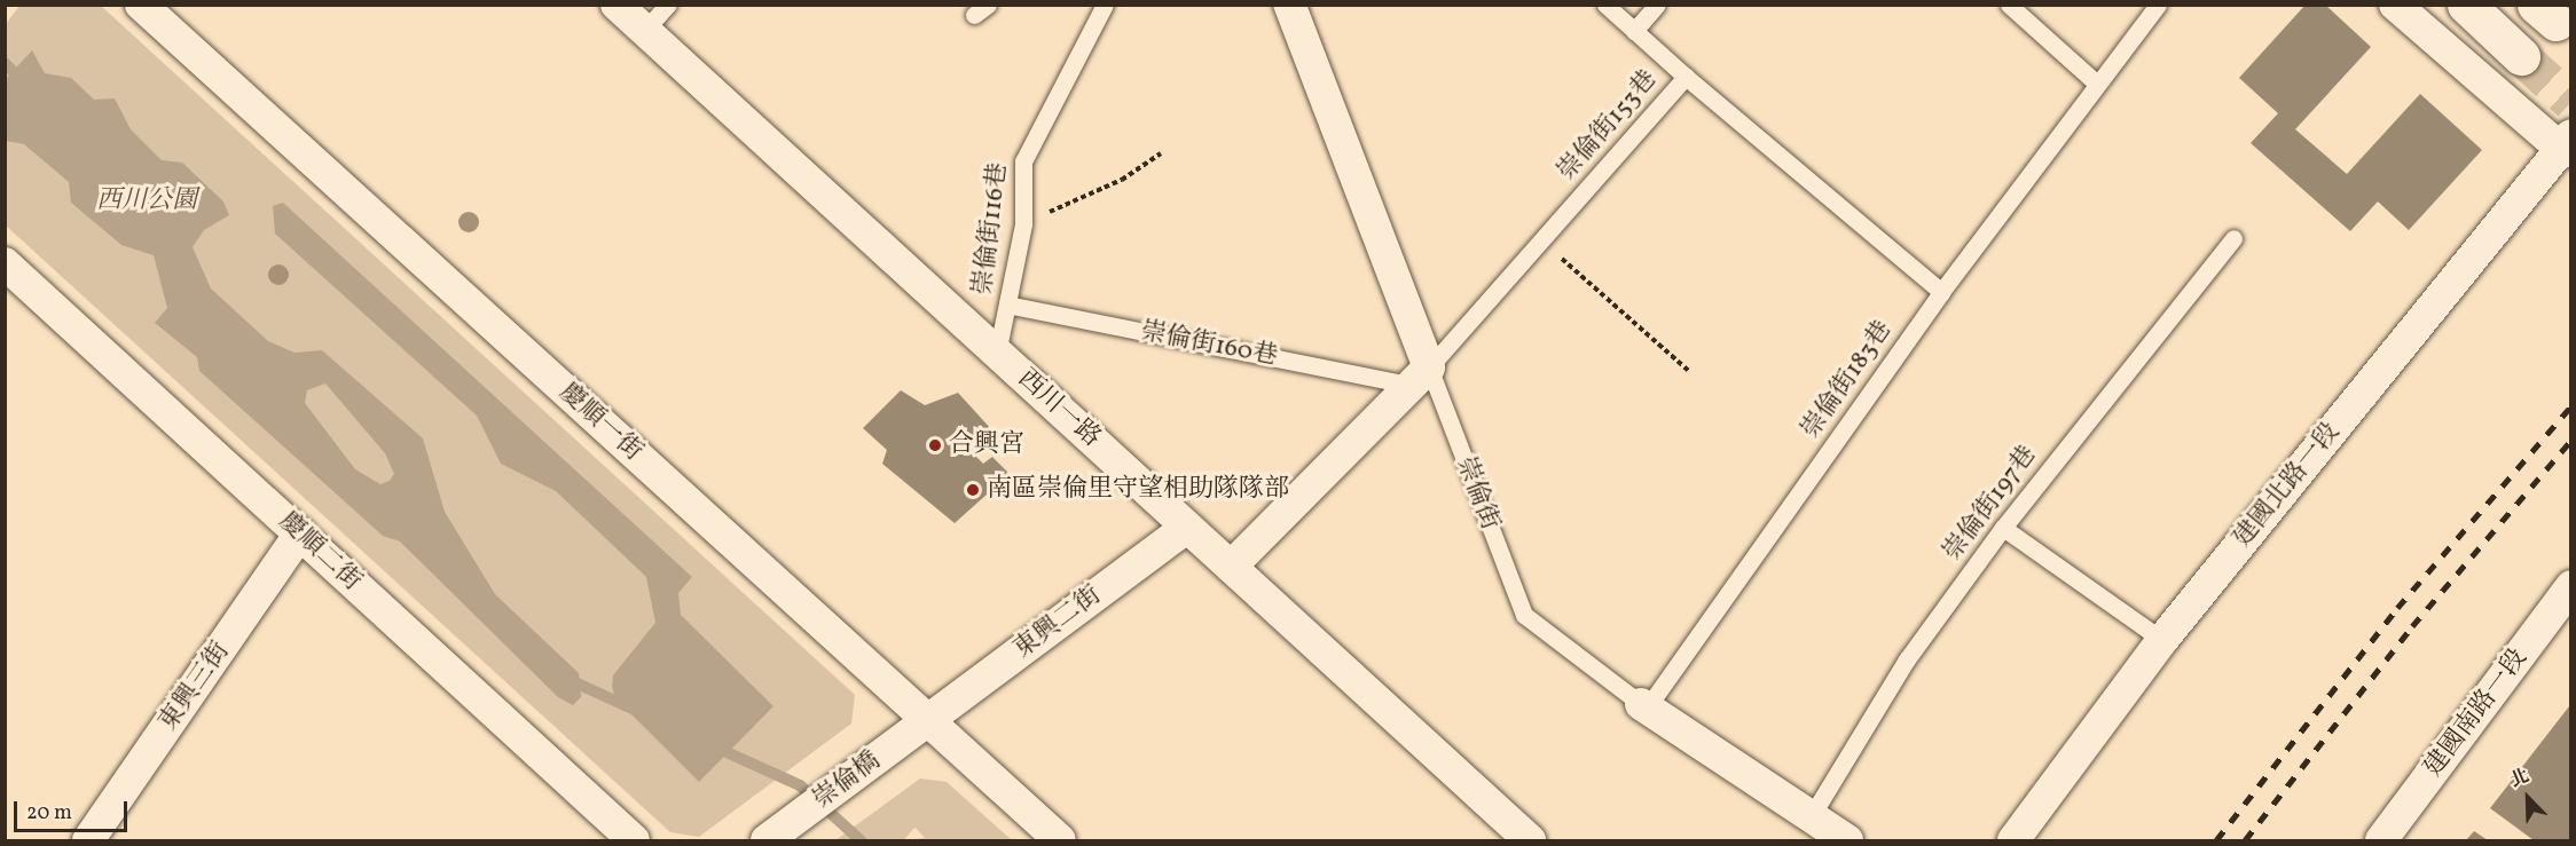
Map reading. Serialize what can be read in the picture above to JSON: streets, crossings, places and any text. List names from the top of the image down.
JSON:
{
  "streets": {
    "street": [
      "西川一路",
      "慶順一街",
      "建國北路一段",
      "崇倫街",
      "慶順二街",
      "東興二街",
      "東興三街",
      "建國南路一段",
      "崇倫橋"
    ],
    "lane": [
      "崇倫街153巷",
      "崇倫街116巷",
      "崇倫街160巷",
      "崇倫街183巷",
      "崇倫街197巷"
    ]
  },
  "crossings": [
    ["崇倫街153巷", "崇倫街160巷"],
    ["崇倫街153巷", "崇倫街183巷"],
    ["崇倫街153巷", "崇倫街"],
    ["崇倫街116巷", "崇倫街160巷"],
    ["崇倫街116巷", "西川一路"],
    ["崇倫街160巷", "崇倫街"],
    ["崇倫街183巷", "崇倫街"],
    ["西川一路", "東興二街"],
    ["慶順一街", "東興二街"],
    ["慶順一街", "崇倫橋"],
    ["崇倫街", "崇倫街197巷"],
    ["慶順二街", "東興三街"],
    ["東興二街", "崇倫橋"]
  ],
  "parks": ["西川公園"],
  "places": ["合興宮", "南區崇倫里守望相助隊隊部"],
  "scale_bar": "20 m",
  "north": "top left"
}
